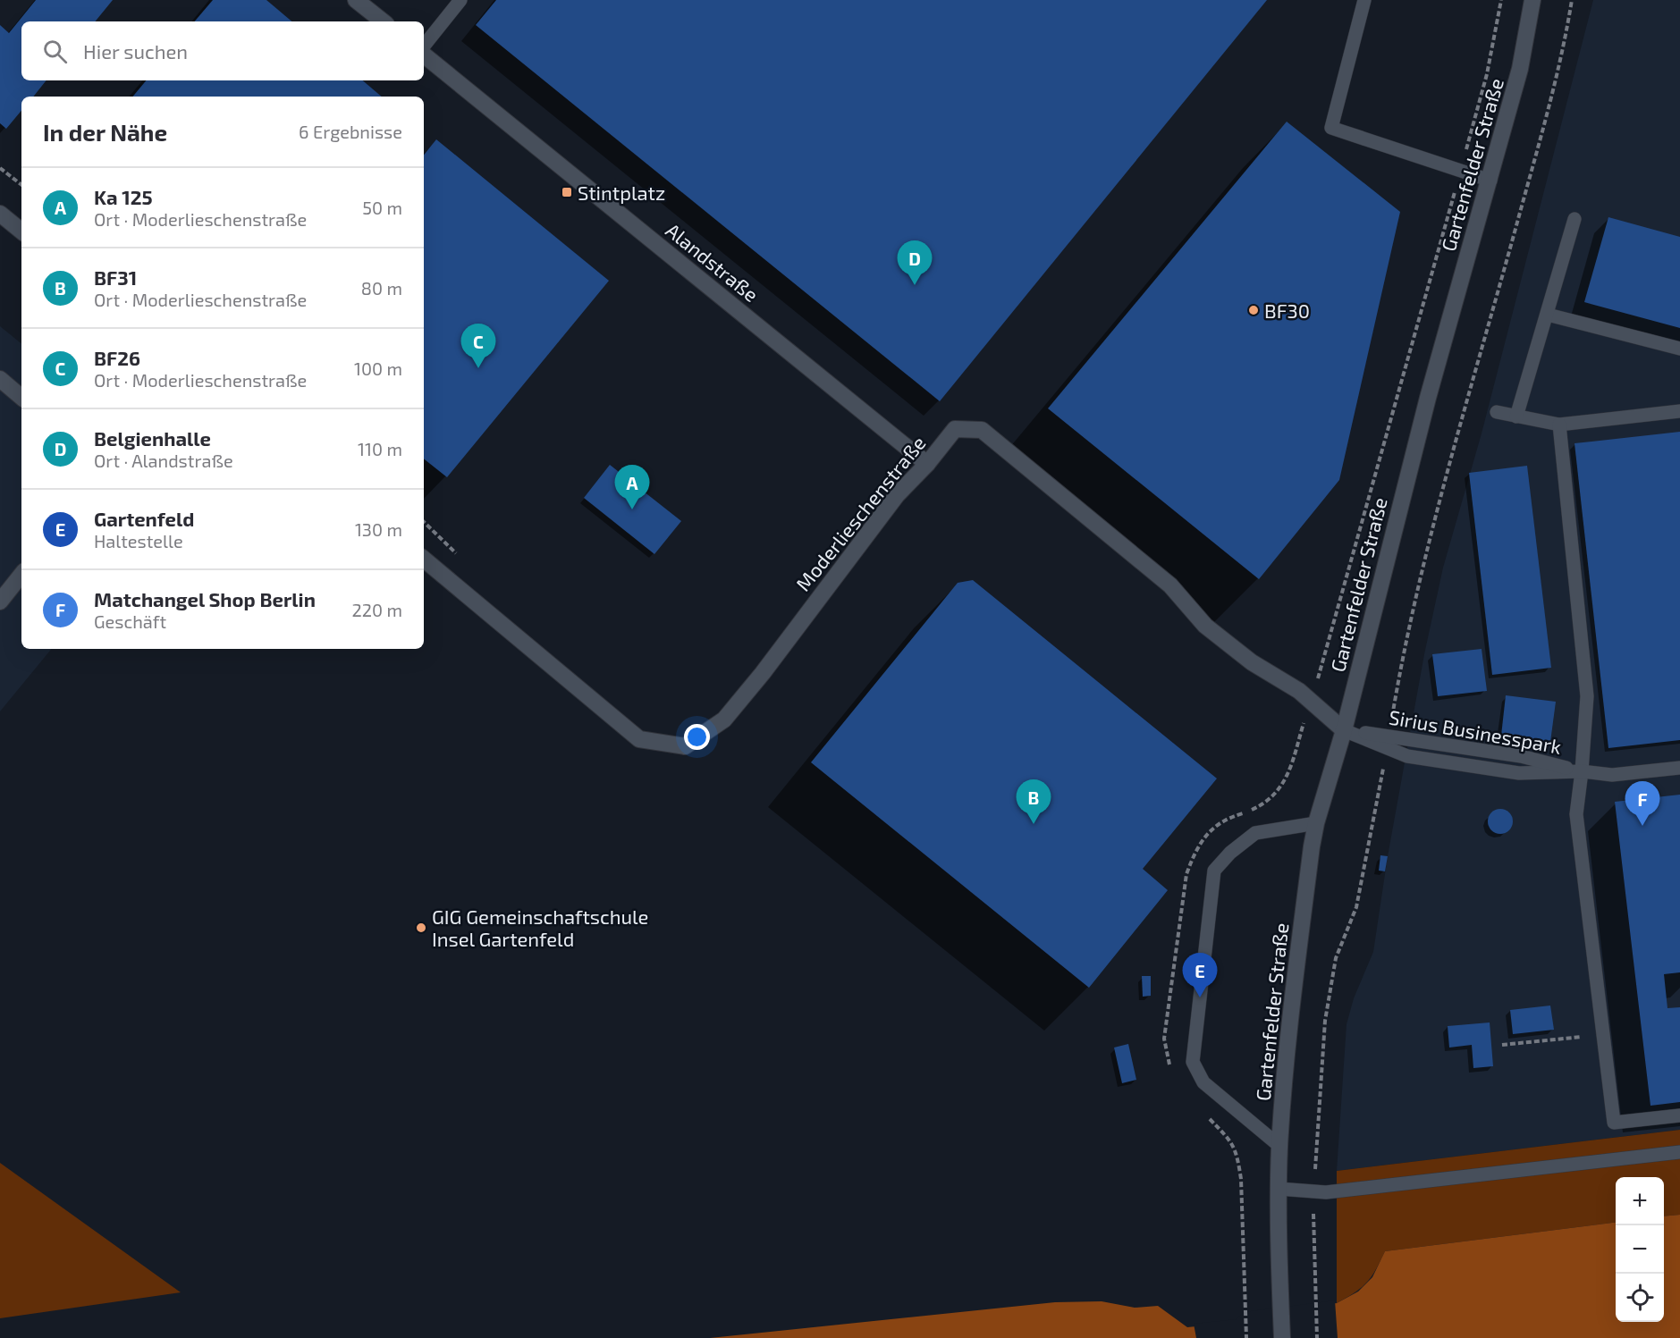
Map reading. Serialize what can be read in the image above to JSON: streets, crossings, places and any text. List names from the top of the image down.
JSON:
{
  "streets": {
    "street": ["Gartenfelder Straße", "Alandstraße", "Moderlieschenstraße"],
    "lane": ["Sirius Businesspark"]
  },
  "crossings": [
    ["Gartenfelder Straße", "Moderlieschenstraße"],
    ["Gartenfelder Straße", "Sirius Businesspark"],
    ["Alandstraße", "Moderlieschenstraße"],
    ["Moderlieschenstraße", "Sirius Businesspark"]
  ],
  "places": {
    "transit": ["Stintplatz"],
    "other": ["BF30", "GIG Gemeinschaftschule Insel Gartenfeld"]
  },
  "page": {
    "search": "Hier suchen",
    "heading": ["In der Nähe", "6 Ergebnisse"],
    "list": [
      {
        "mark": "A",
        "name": "Ka 125",
        "note": "Ort · Moderlieschenstraße",
        "value": "50 m"
      },
      {
        "mark": "B",
        "name": "BF31",
        "note": "Ort · Moderlieschenstraße",
        "value": "80 m"
      },
      {
        "mark": "C",
        "name": "BF26",
        "note": "Ort · Moderlieschenstraße",
        "value": "100 m"
      },
      {
        "mark": "D",
        "name": "Belgienhalle",
        "note": "Ort · Alandstraße",
        "value": "110 m"
      },
      {
        "mark": "E",
        "name": "Gartenfeld",
        "note": "Haltestelle",
        "value": "130 m"
      },
      {
        "mark": "F",
        "name": "Matchangel Shop Berlin",
        "note": "Geschäft",
        "value": "220 m"
      }
    ],
    "pins": [
      "D",
      "C",
      "A",
      "B",
      "F",
      "E"
    ],
    "map_buttons": ["+", "−"]
  }
}
